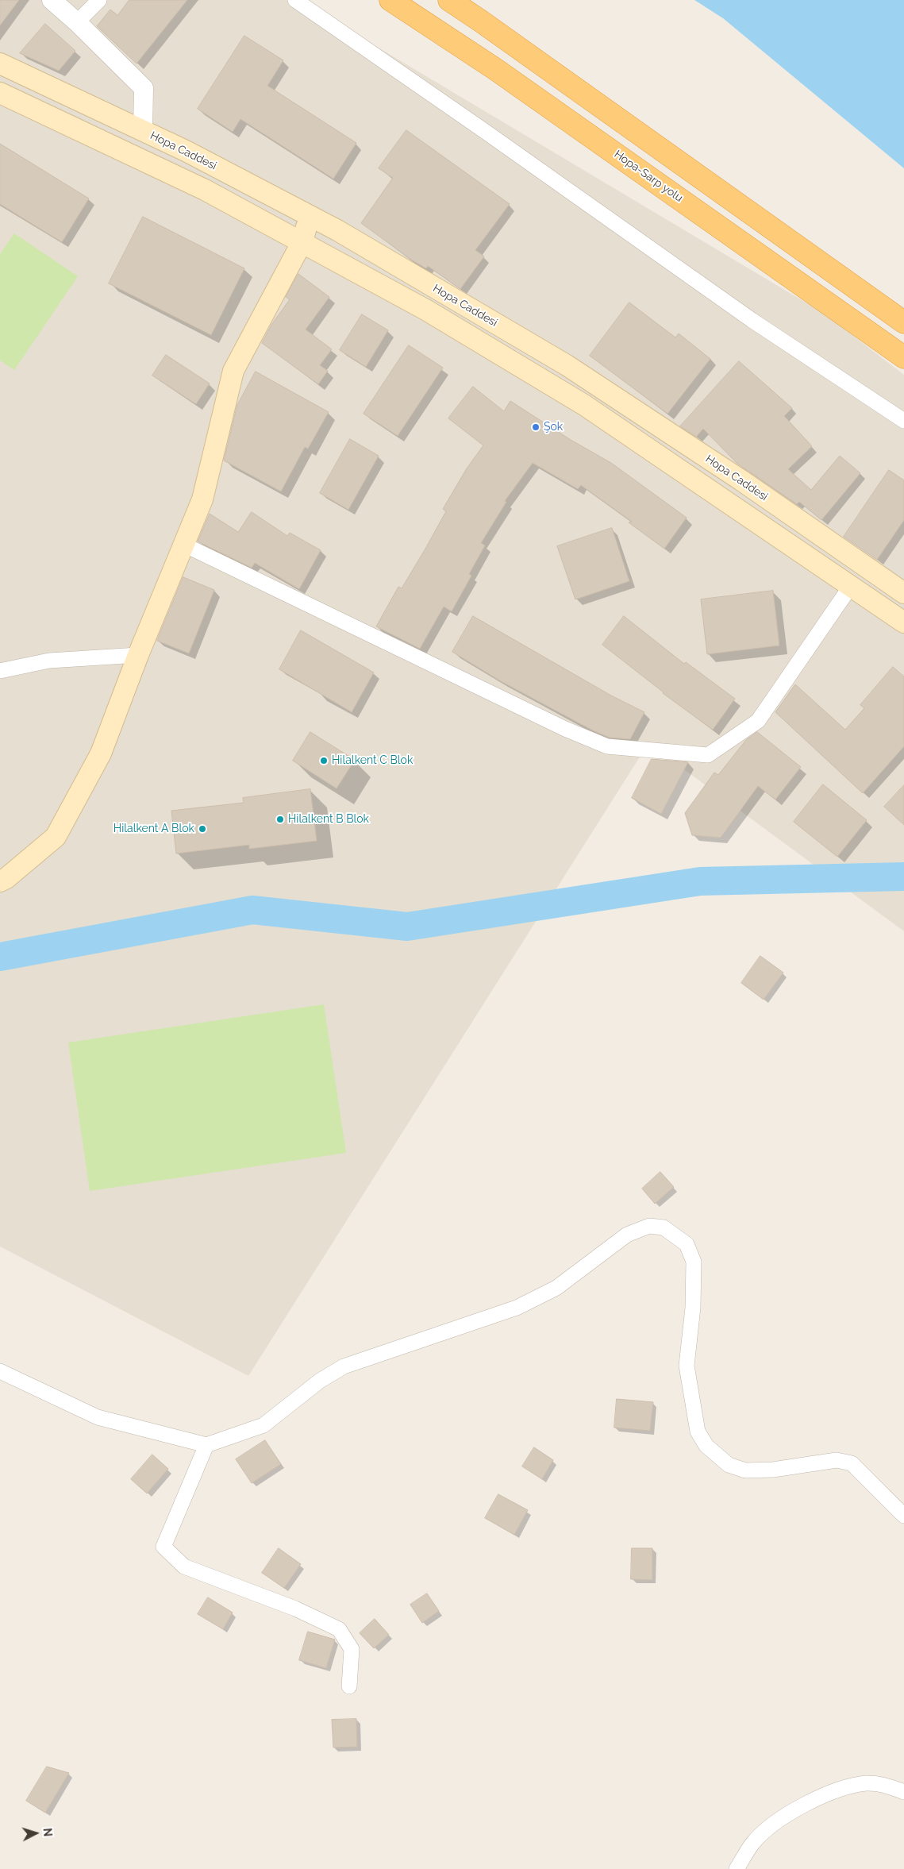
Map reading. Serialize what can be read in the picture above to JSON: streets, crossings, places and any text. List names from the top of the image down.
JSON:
{
  "streets": {
    "highway": ["Hopa-Sarp yolu"],
    "main road": ["Hopa Caddesi"]
  },
  "places": [
    "Şok",
    "Hilalkent C Blok",
    "Hilalkent B Blok",
    "Hilalkent A Blok"
  ],
  "north": "right"
}
